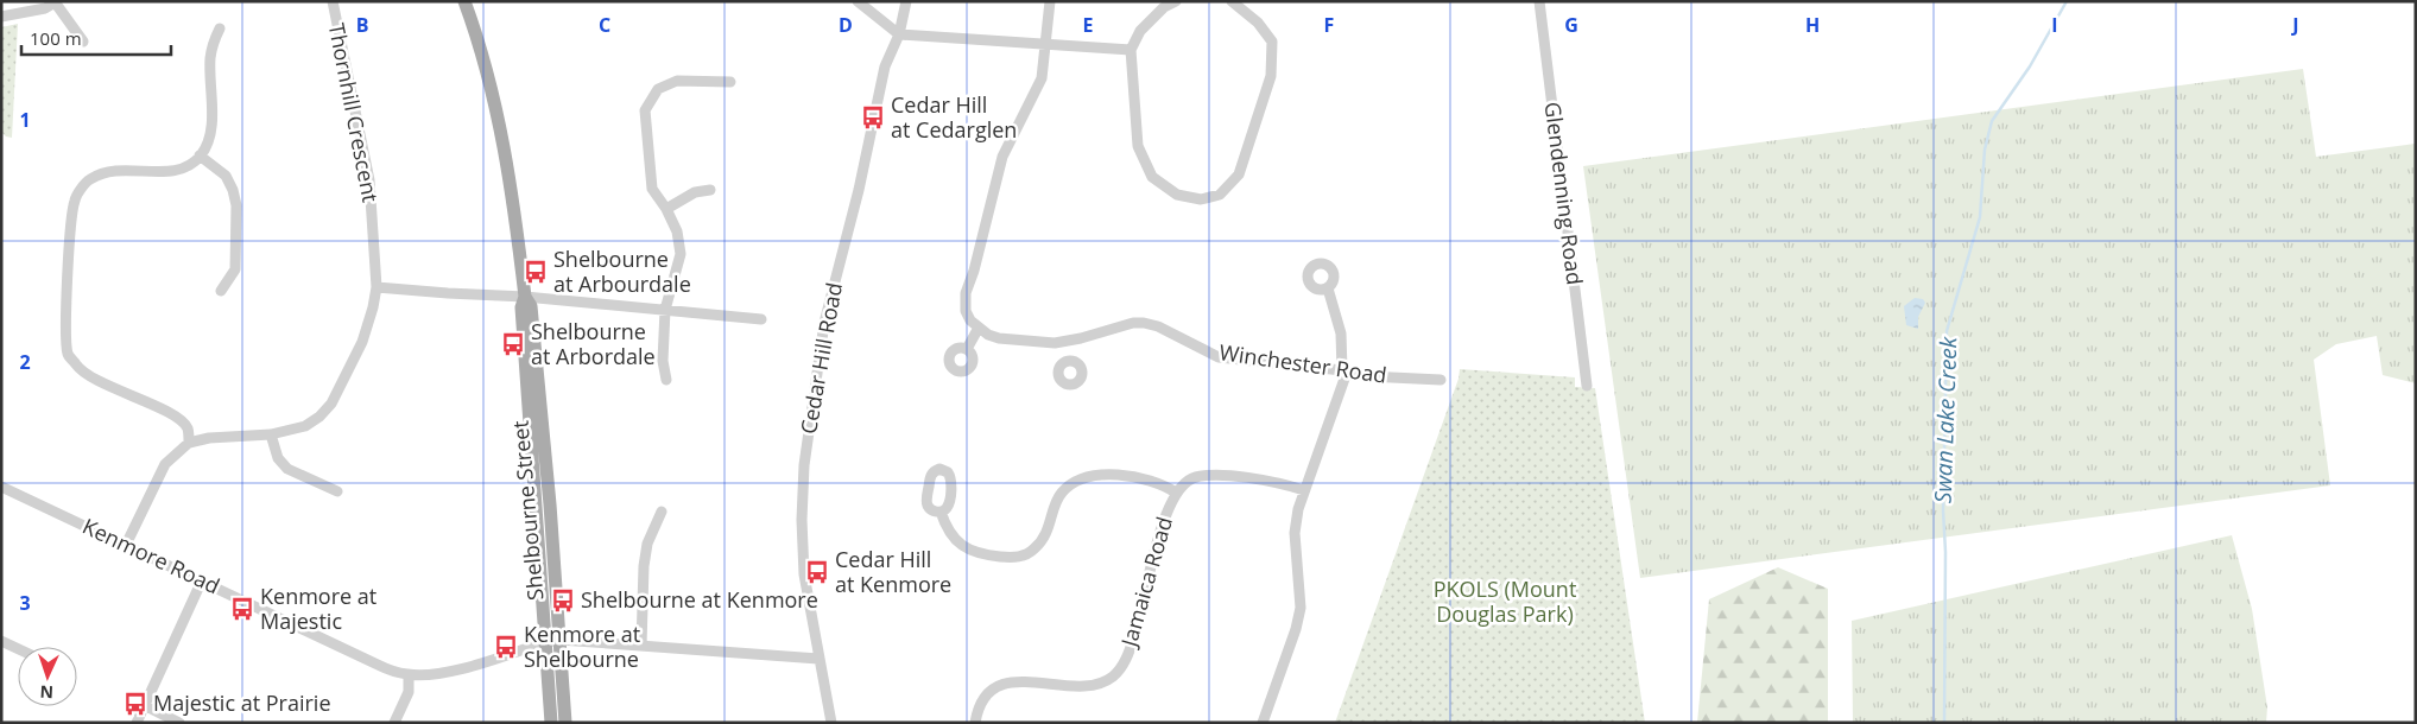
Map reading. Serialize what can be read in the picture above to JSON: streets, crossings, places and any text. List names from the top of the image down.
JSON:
{
  "streets": {
    "main road": ["Shelbourne Street"],
    "street": [
      "Thornhill Crescent",
      "Glendenning Road",
      "Cedar Hill Road",
      "Winchester Road",
      "Kenmore Road",
      "Jamaica Road"
    ]
  },
  "crossings": [
    ["Cedar Hill Road", "Kenmore Road"],
    ["Shelbourne Street", "Kenmore Road"]
  ],
  "water": ["Swan Lake Creek"],
  "parks": ["PKOLS (Mount Douglas Park)"],
  "places": {
    "bus stop": [
      "Cedar Hill at Cedarglen",
      "Shelbourne at Arbourdale",
      "Shelbourne at Arbordale",
      "Cedar Hill at Kenmore",
      "Shelbourne at Kenmore",
      "Kenmore at Majestic",
      "Kenmore at Shelbourne",
      "Majestic at Prairie"
    ]
  },
  "scale_bar": "100 m",
  "north": "bottom",
  "grid": {
    "columns": [
      "B",
      "C",
      "D",
      "E",
      "F",
      "G",
      "H",
      "I",
      "J"
    ],
    "rows": ["1", "2", "3"]
  }
}
